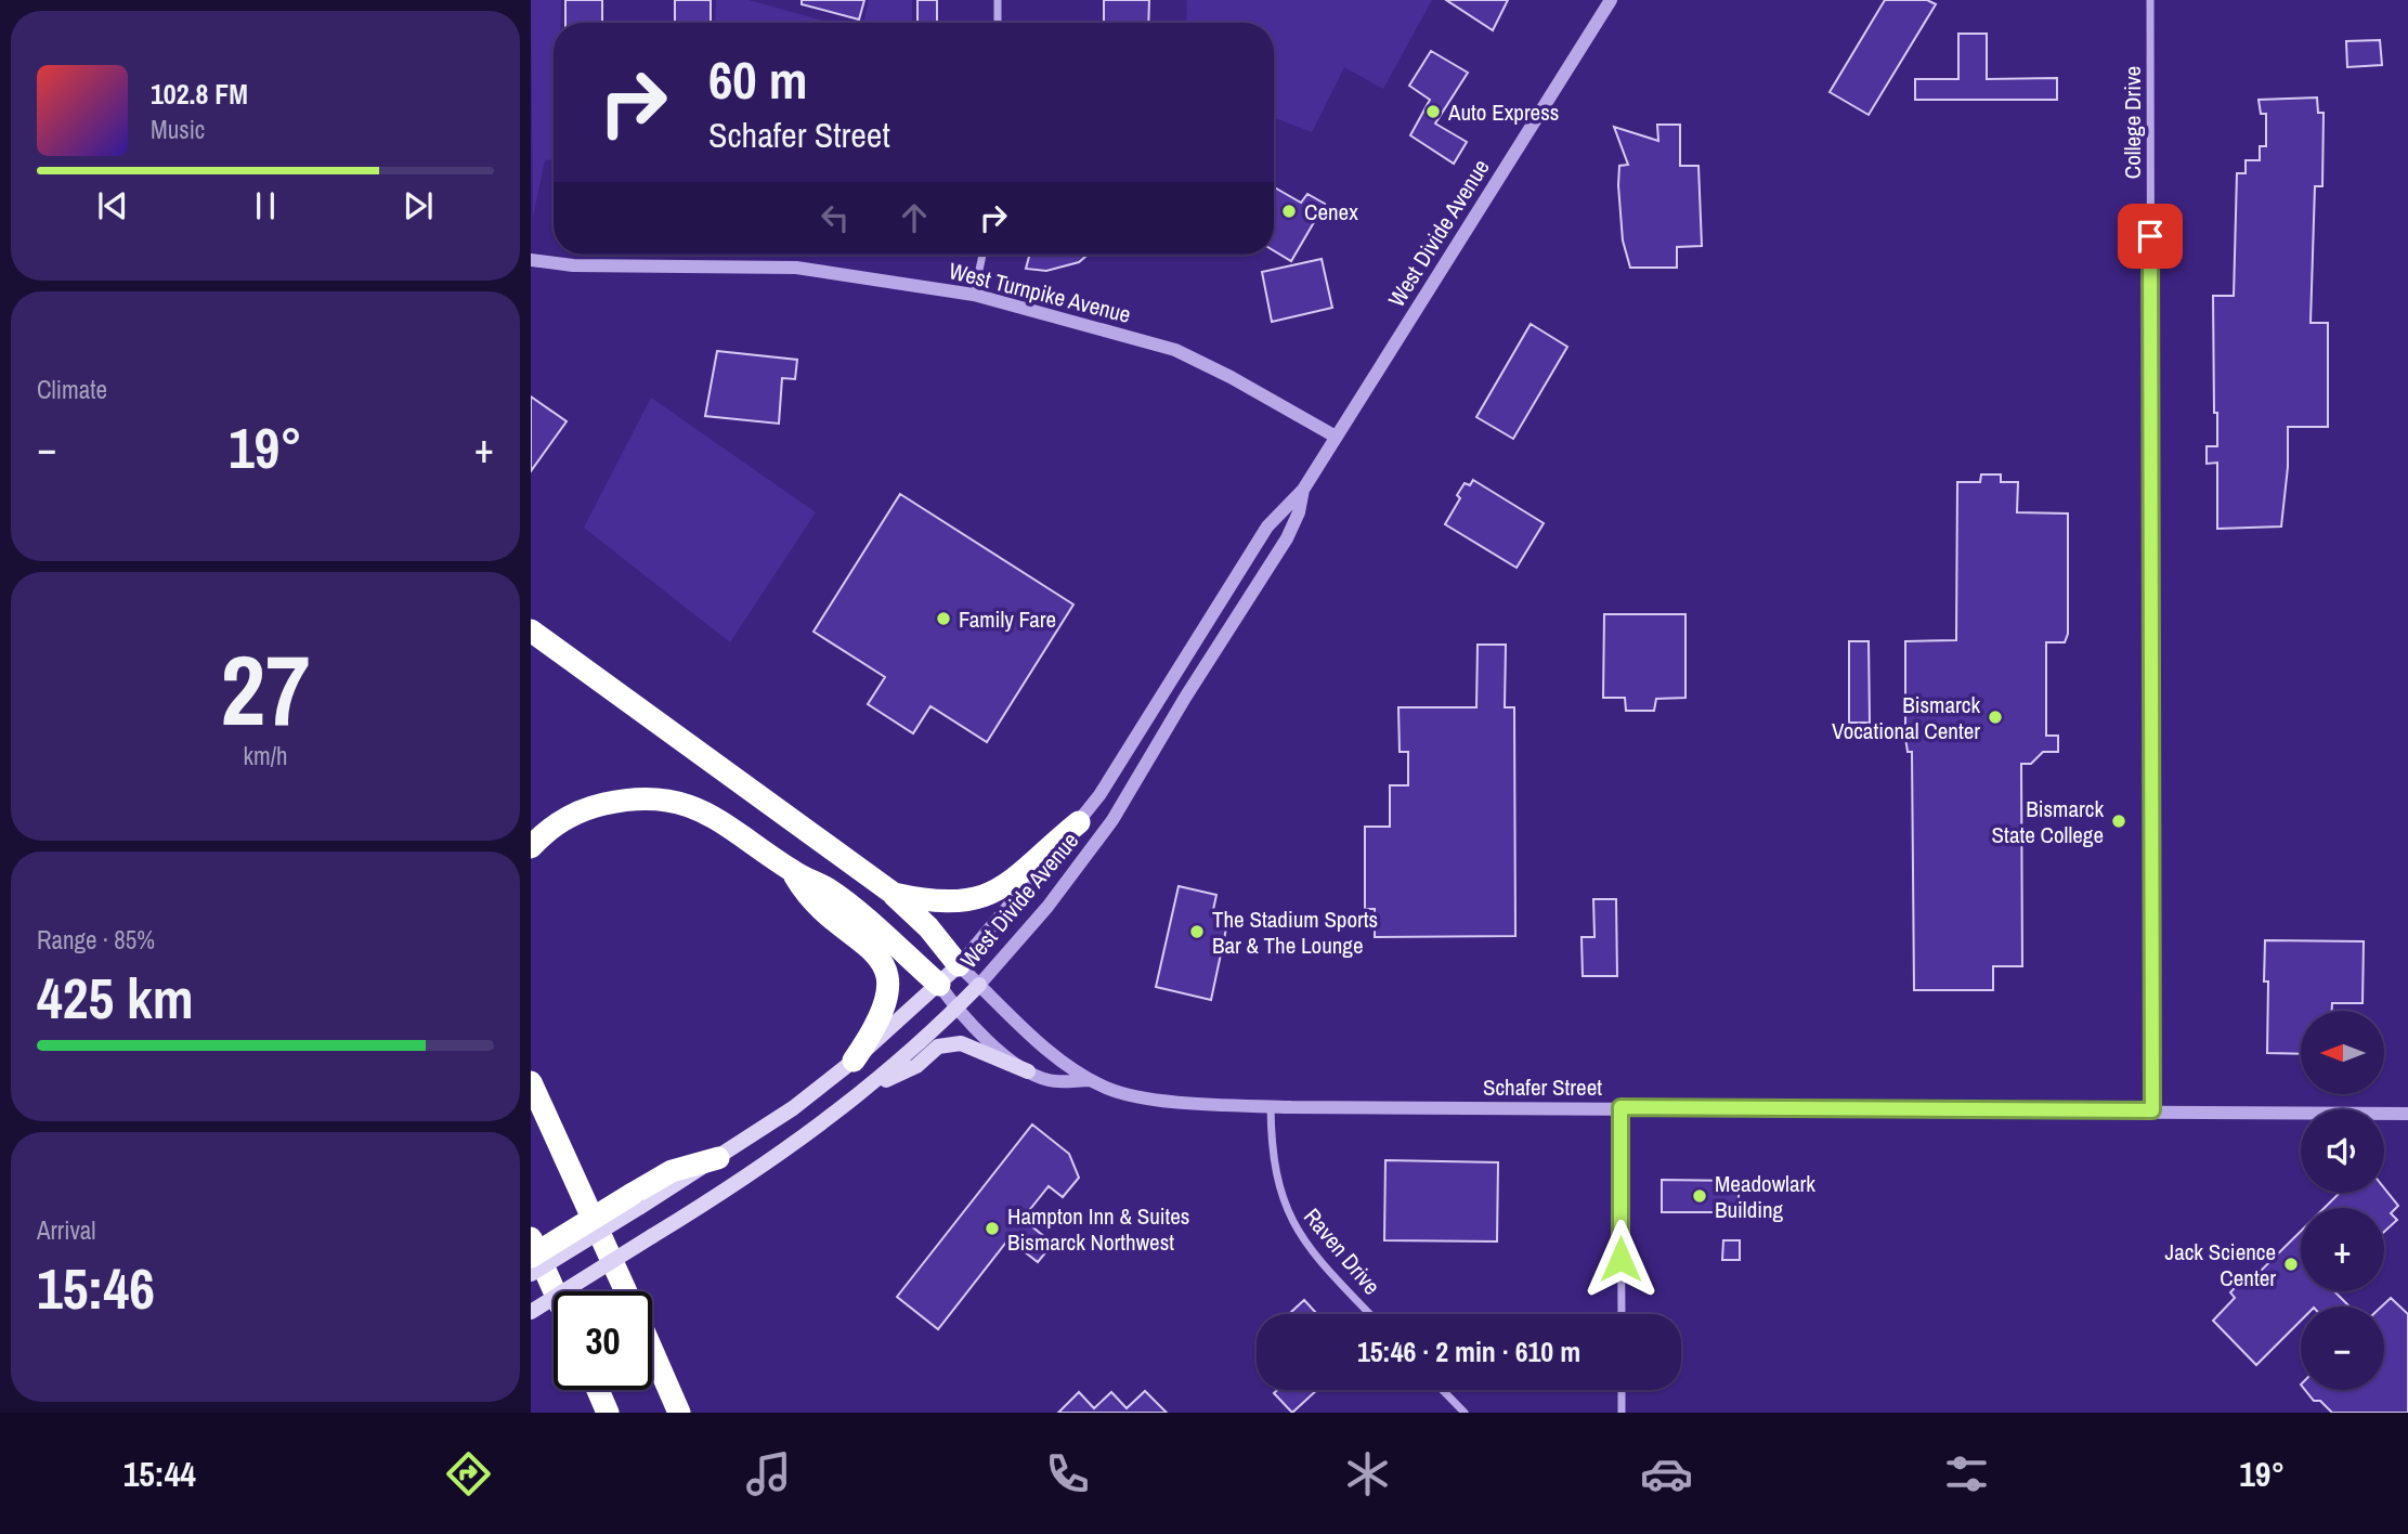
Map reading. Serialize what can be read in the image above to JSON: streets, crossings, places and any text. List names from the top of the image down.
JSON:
{
  "streets": {
    "main road": ["West Divide Avenue"],
    "street": [
      "College Drive",
      "West Turnpike Avenue",
      "Schafer Street",
      "Raven Drive"
    ]
  },
  "crossings": [
    ["College Drive", "Schafer Street"],
    ["West Divide Avenue", "West Turnpike Avenue"],
    ["West Divide Avenue", "Schafer Street"],
    ["Schafer Street", "Raven Drive"]
  ],
  "places": [
    "Auto Express",
    "Cenex",
    "Family Fare",
    "Bismarck Vocational Center",
    "Bismarck State College",
    "The Stadium Sports Bar & The Lounge",
    "Meadowlark Building",
    "Hampton Inn & Suites Bismarck Northwest",
    "Jack Science Center"
  ],
  "north": "left",
  "page": {
    "turn": ["60 m", "Schafer Street"],
    "song": ["102.8 FM", "Music"],
    "tile": [
      "Climate",
      ["27", "km/h"],
      ["Range · 85%", "425 km"],
      ["Arrival", "15:46"]
    ],
    "heat": ["−", "19°", "+"],
    "map_buttons": ["+", "−"],
    "limit": "30",
    "trip": "15:46 · 2 min · 610 m",
    "tabs": ["15:44", "19°"]
  }
}
